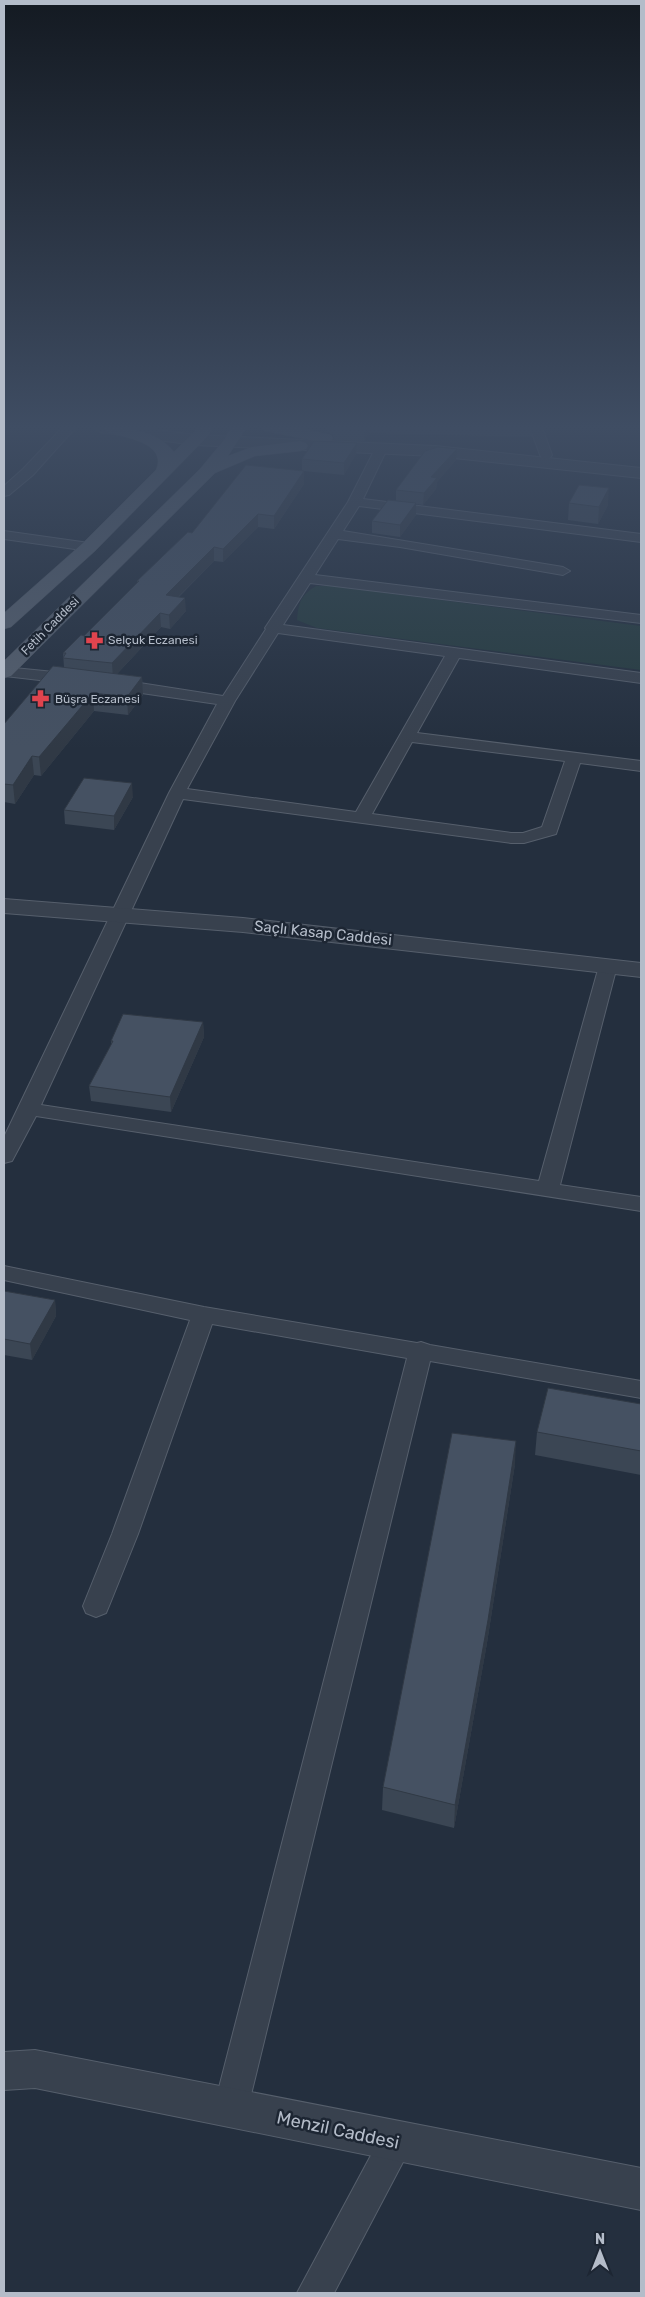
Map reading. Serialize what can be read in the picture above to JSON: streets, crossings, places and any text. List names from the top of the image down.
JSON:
{
  "streets": {
    "main road": ["Fetih Caddesi"],
    "street": ["Saçlı Kasap Caddesi", "Menzil Caddesi"]
  },
  "places": {
    "pharmacy": ["Selçuk Eczanesi", "Büşra Eczanesi"]
  },
  "north": "top"
}
